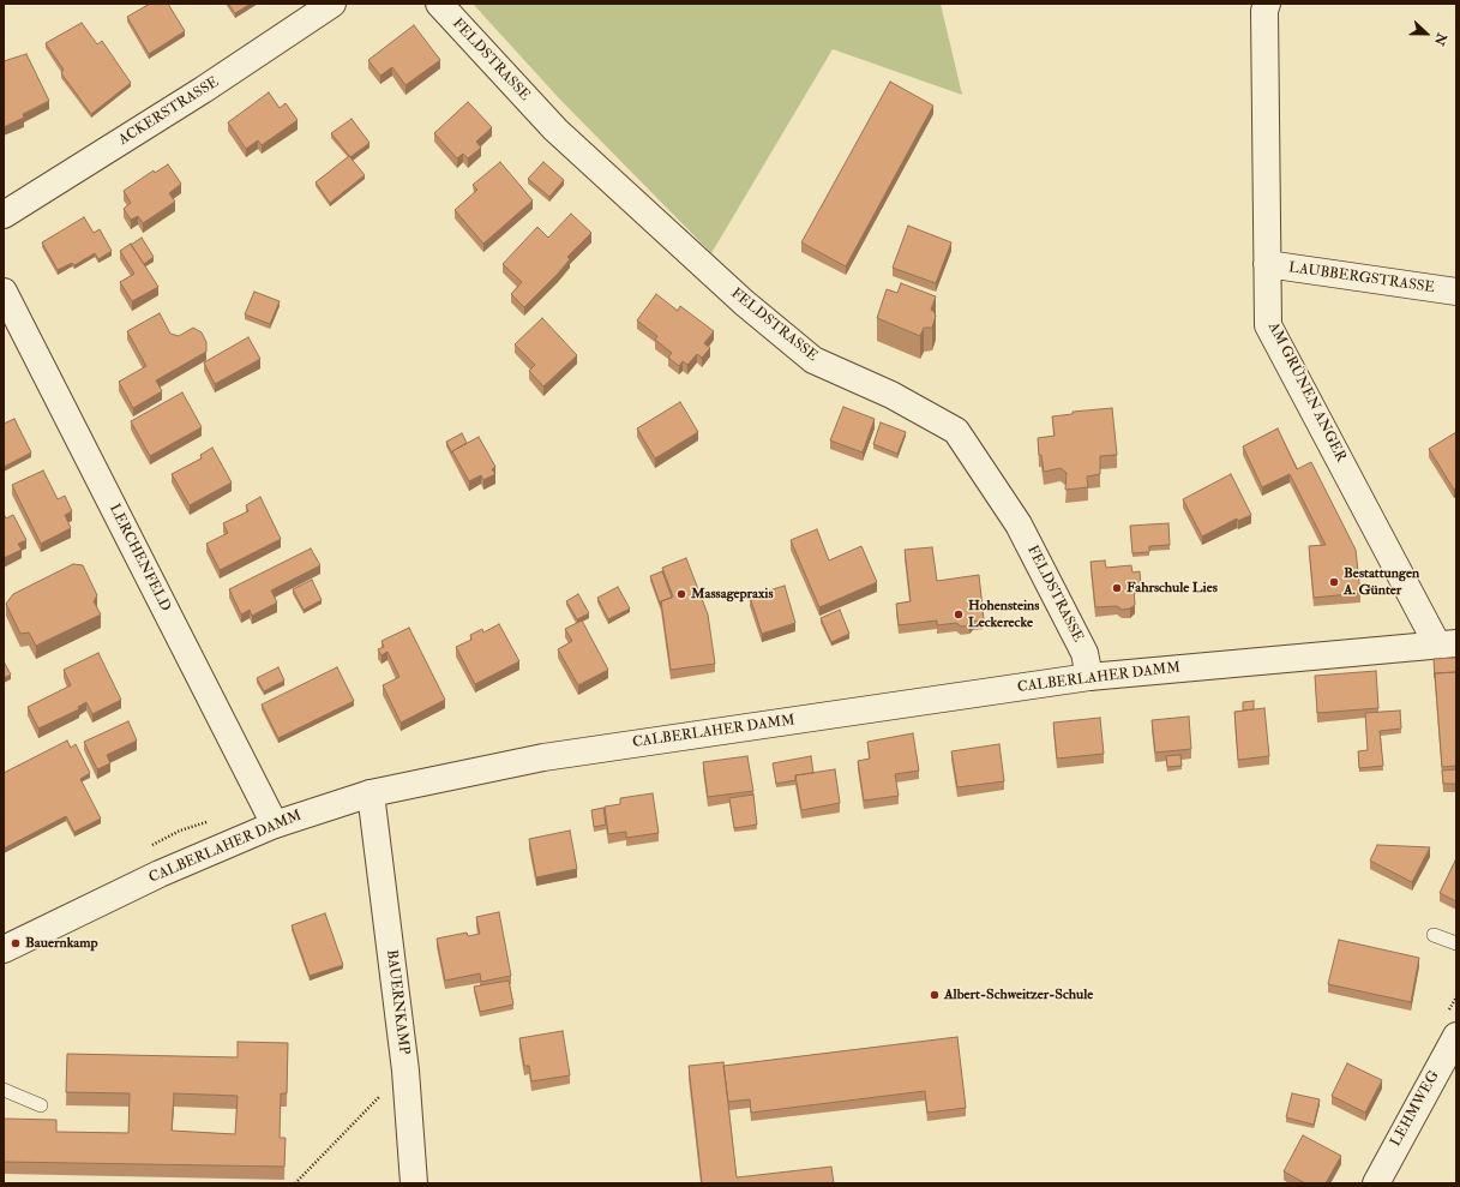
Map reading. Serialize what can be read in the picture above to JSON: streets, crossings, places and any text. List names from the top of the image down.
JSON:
{
  "streets": {
    "street": [
      "FELDSTRASSE",
      "ACKERSTRASSE",
      "LAUBBERGSTRASSE",
      "AM GRÜNEN ANGER",
      "LERCHENFELD",
      "CALBERLAHER DAMM",
      "BAUERNKAMP",
      "LEHMWEG"
    ]
  },
  "crossings": [
    ["FELDSTRASSE", "CALBERLAHER DAMM"],
    ["LAUBBERGSTRASSE", "AM GRÜNEN ANGER"],
    ["AM GRÜNEN ANGER", "CALBERLAHER DAMM"],
    ["LERCHENFELD", "CALBERLAHER DAMM"],
    ["CALBERLAHER DAMM", "BAUERNKAMP"]
  ],
  "places": [
    "Bestattungen A. Günter",
    "Fahrschule Lies",
    "Massagepraxis",
    "Hohensteins Leckerecke",
    "Bauernkamp",
    "Albert-Schweitzer-Schule"
  ],
  "north": "right"
}
